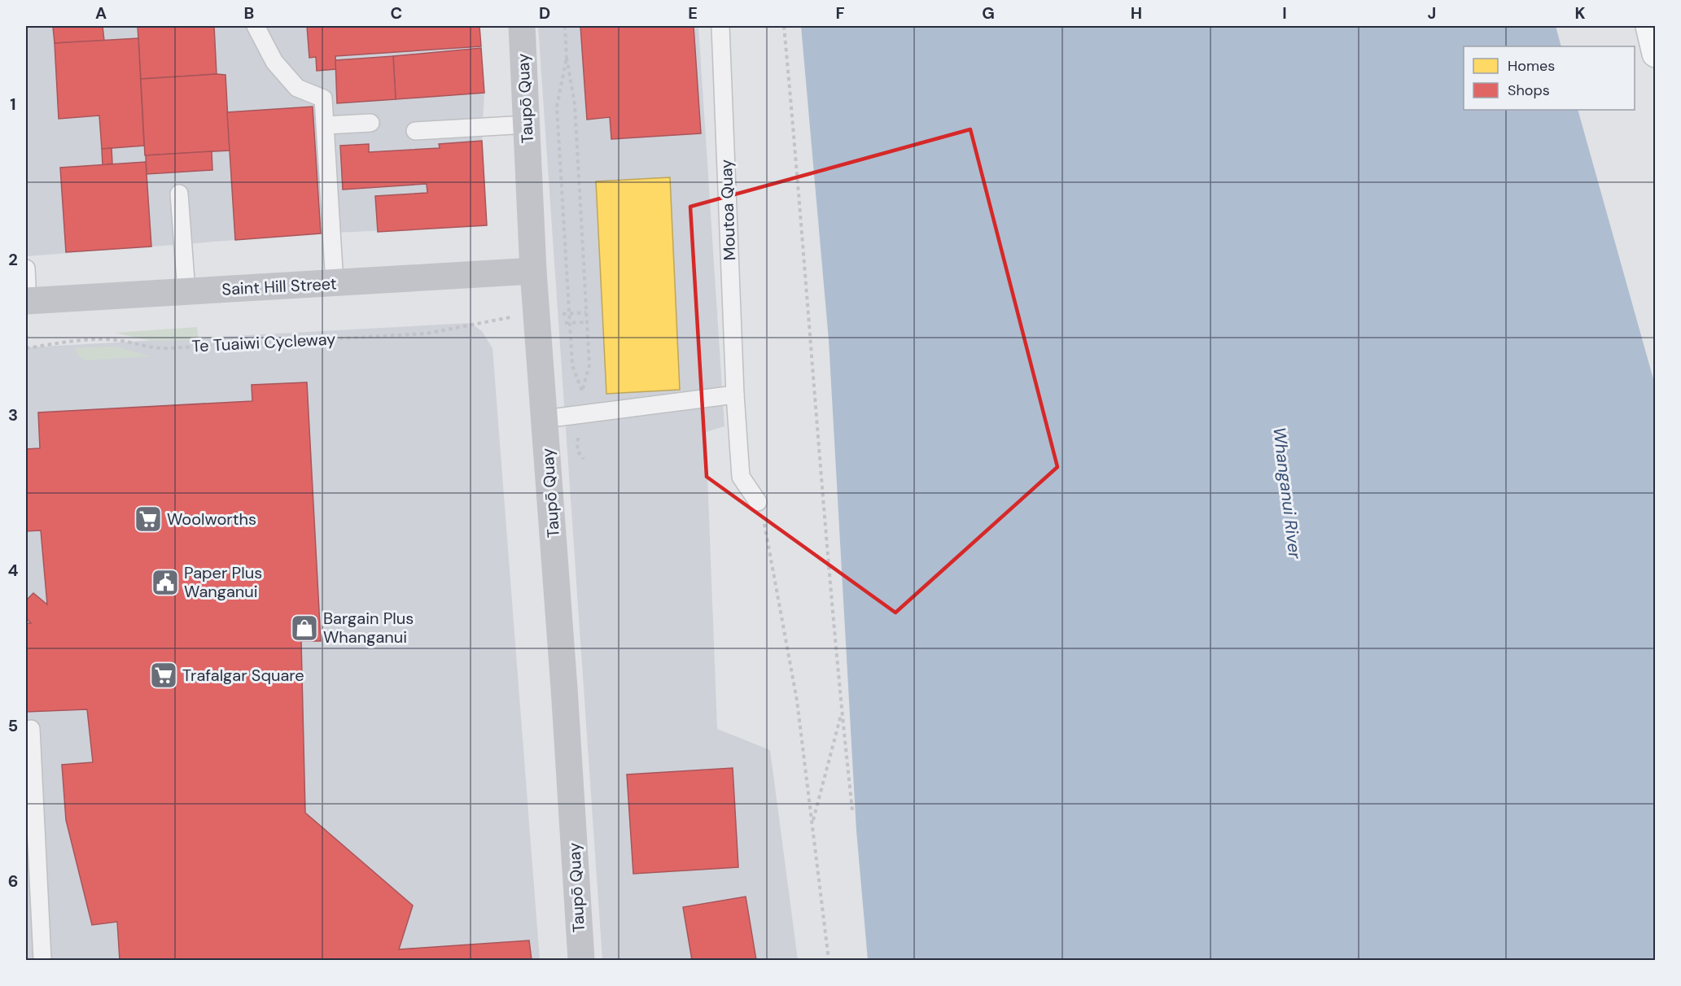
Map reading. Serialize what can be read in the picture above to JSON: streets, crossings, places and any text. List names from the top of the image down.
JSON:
{
  "streets": {
    "main road": ["Taupō Quay", "Saint Hill Street"],
    "lane": ["Moutoa Quay"],
    "path": ["Te Tuaiwi Cycleway"]
  },
  "crossings": [
    ["Taupō Quay", "Saint Hill Street"]
  ],
  "water": ["Whanganui River"],
  "places": {
    "supermarket": ["Woolworths", "Trafalgar Square"],
    "public building": ["Paper Plus Wanganui"],
    "shop": ["Bargain Plus Whanganui"]
  },
  "legend": ["Homes", "Shops"],
  "grid": {
    "columns": [
      "A",
      "B",
      "C",
      "D",
      "E",
      "F",
      "G",
      "H",
      "I",
      "J",
      "K"
    ],
    "rows": [
      "1",
      "2",
      "3",
      "4",
      "5",
      "6"
    ]
  }
}
